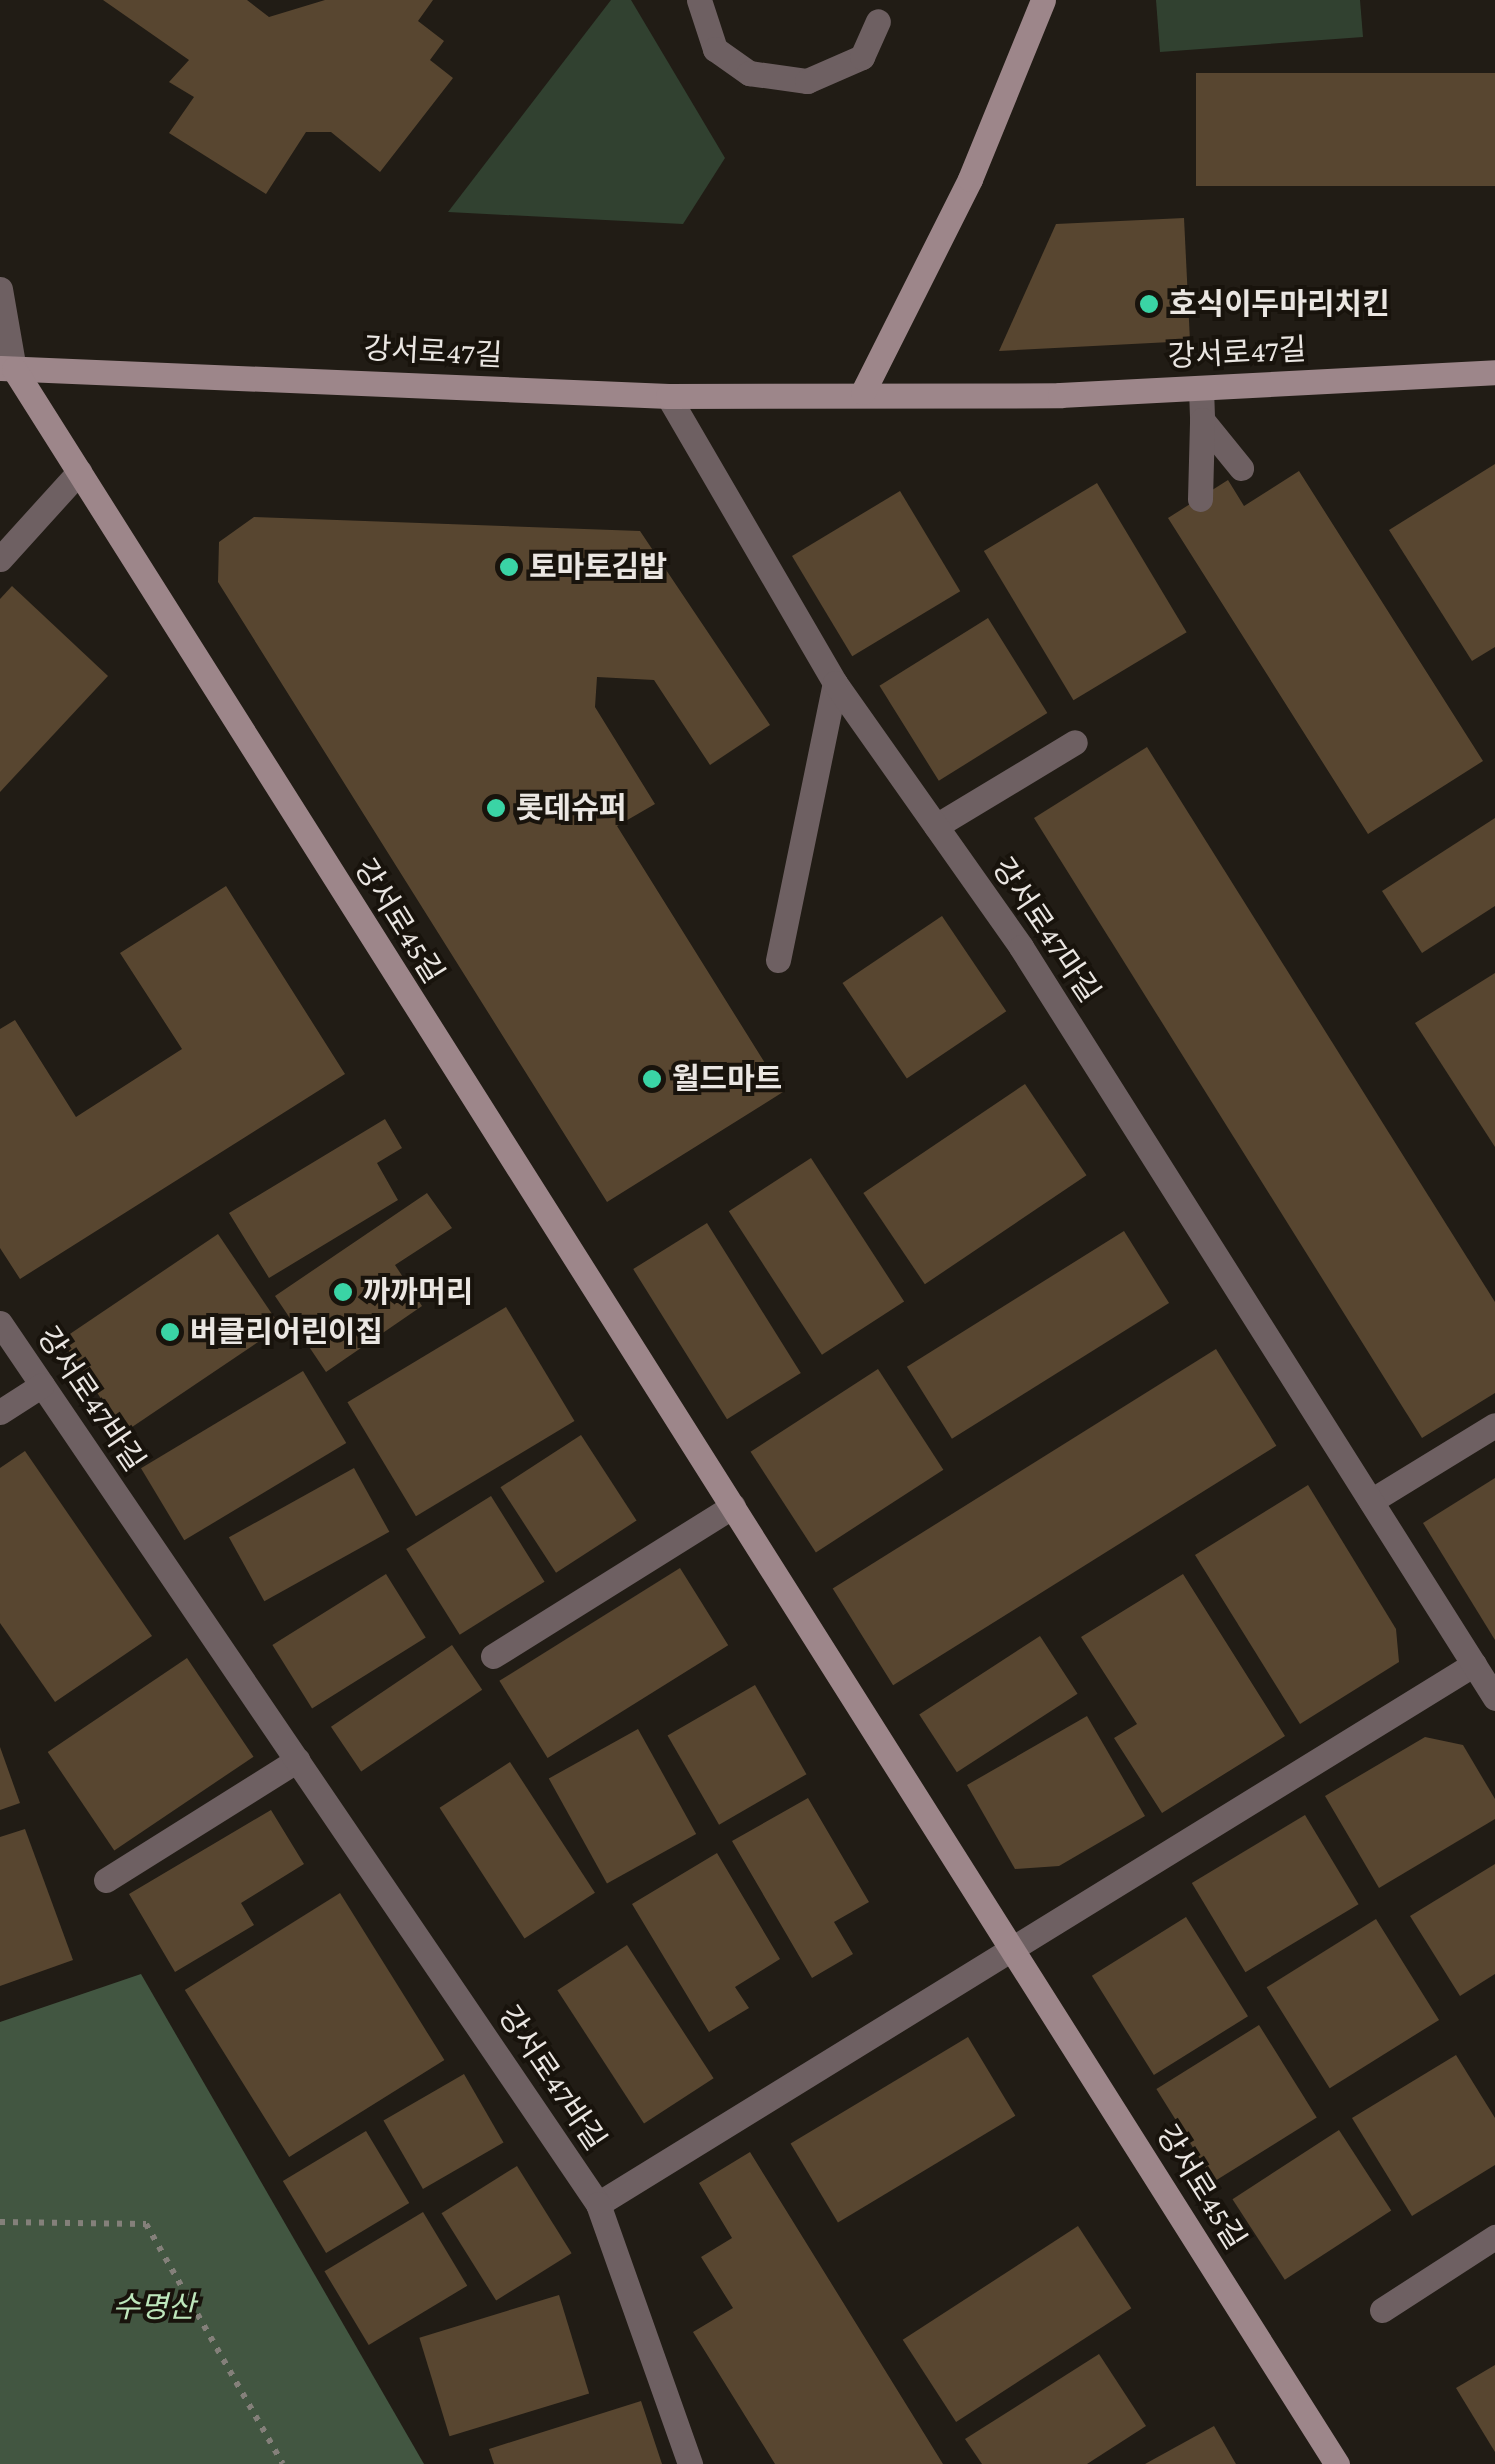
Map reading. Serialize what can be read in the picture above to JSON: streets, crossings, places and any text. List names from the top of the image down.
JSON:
{
  "streets": {
    "street": [
      "강서로47길",
      "강서로45길",
      "강서로47마길",
      "강서로47바길"
    ]
  },
  "crossings": [
    ["강서로47길", "강서로45길"],
    ["강서로47길", "강서로47마길"]
  ],
  "parks": ["수명산"],
  "places": [
    "호식이두마리치킨",
    "토마토김밥",
    "롯데슈퍼",
    "월드마트",
    "까까머리",
    "버클리어린이집"
  ]
}
